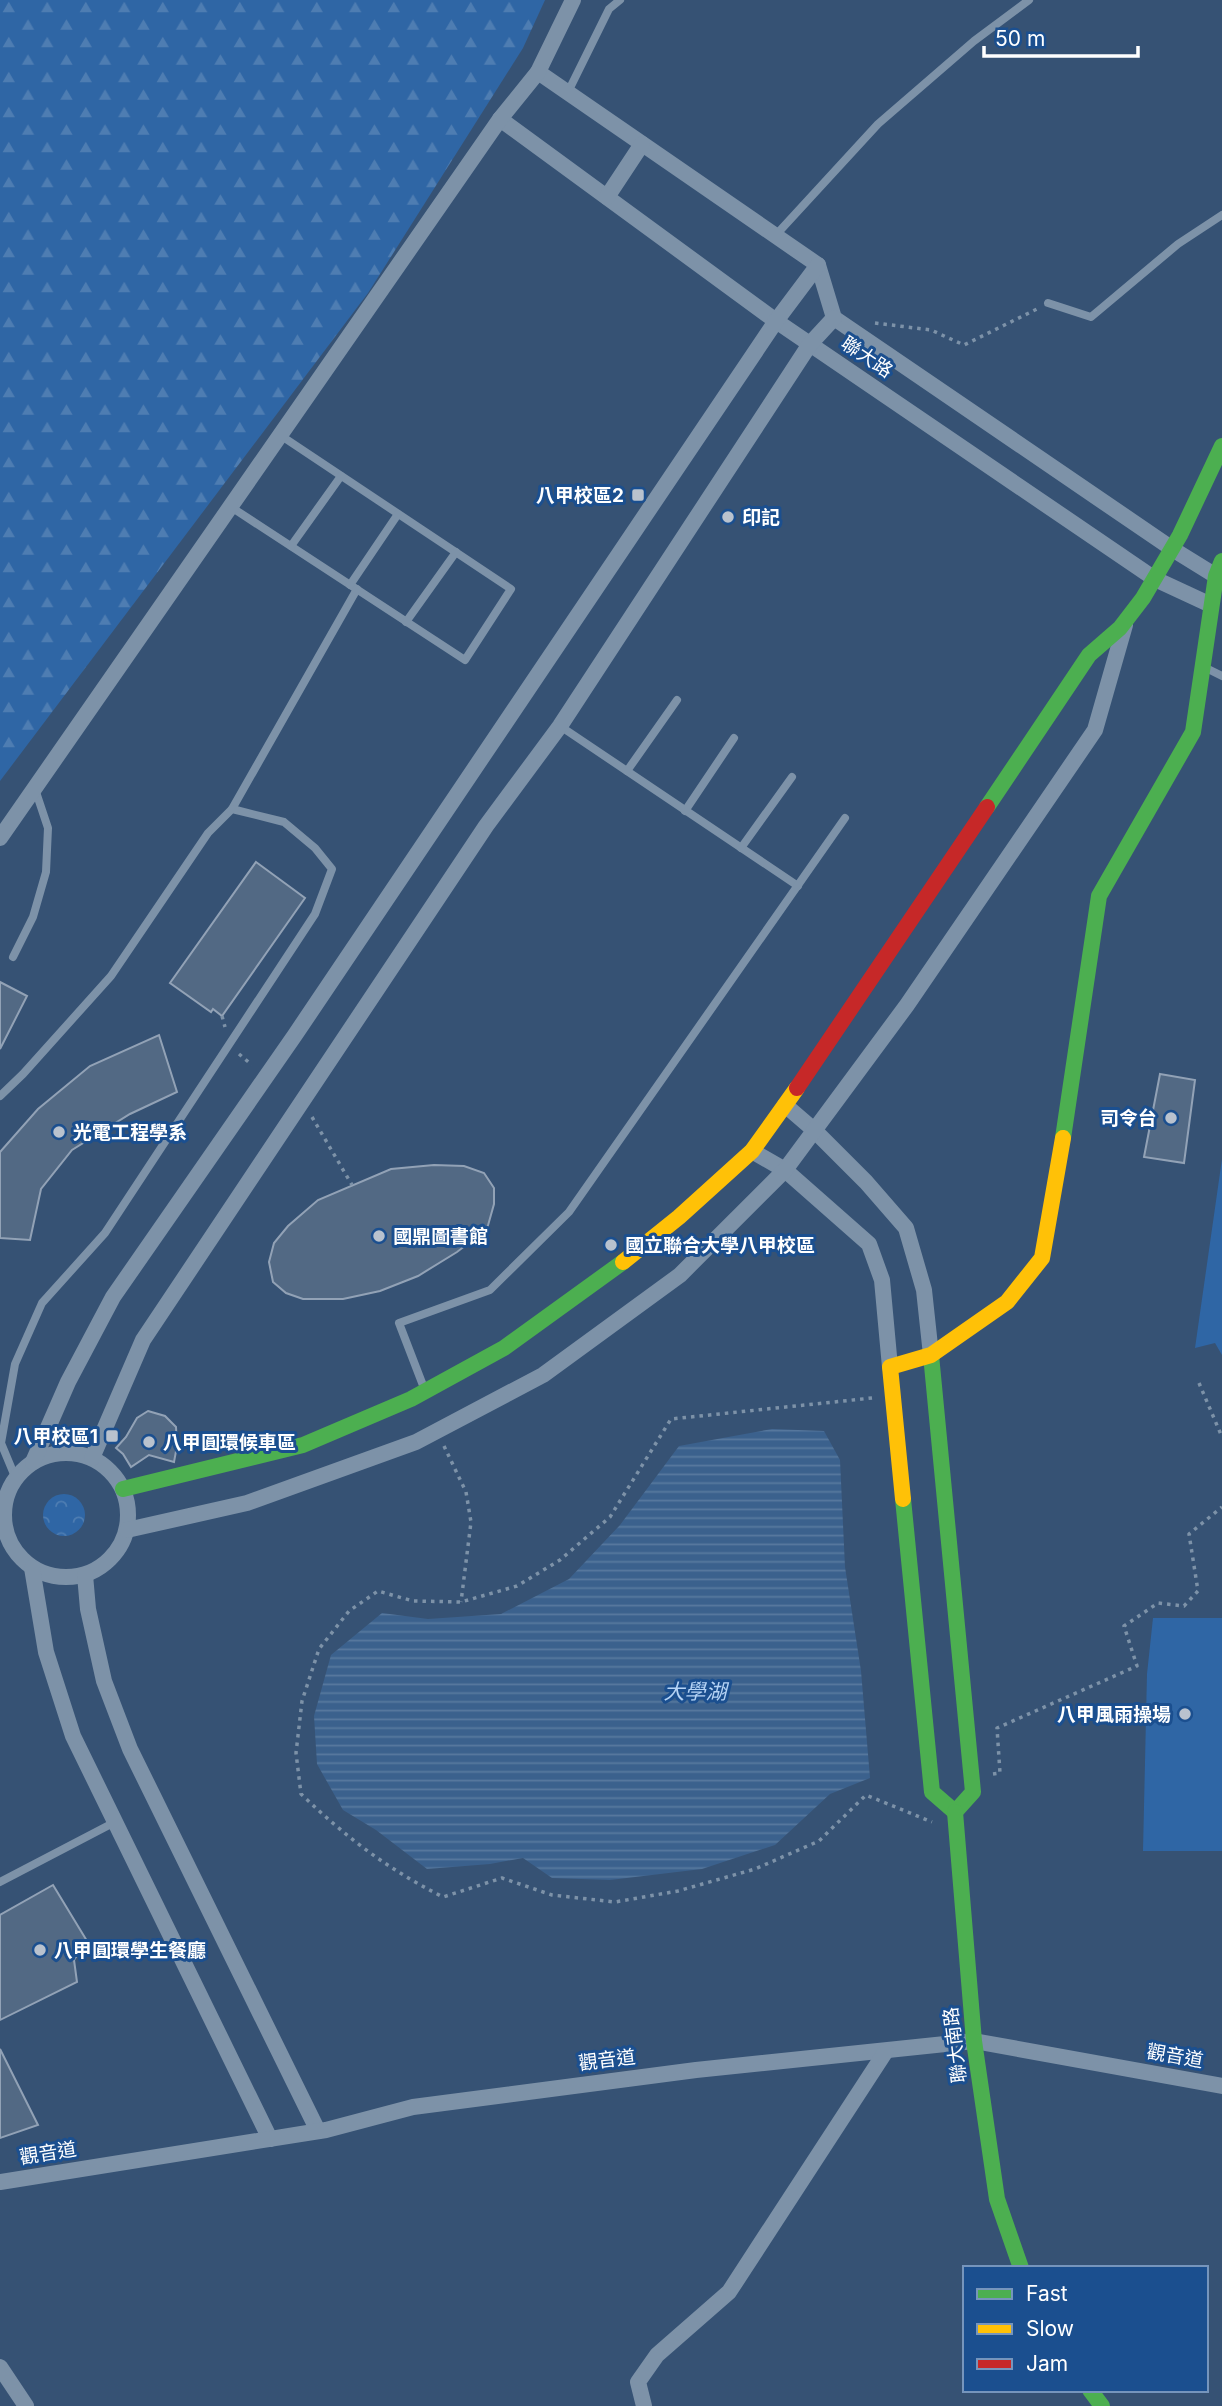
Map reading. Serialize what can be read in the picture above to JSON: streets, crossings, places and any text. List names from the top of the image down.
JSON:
{
  "streets": {
    "street": ["聯大路", "聯大南路", "觀音道"]
  },
  "crossings": [
    ["聯大南路", "觀音道"]
  ],
  "water": ["大學湖"],
  "places": {
    "transit": ["八甲校區2", "八甲校區1"],
    "other": [
      "印記",
      "司令台",
      "光電工程學系",
      "國鼎圖書館",
      "國立聯合大學八甲校區",
      "八甲圓環候車區",
      "八甲風雨操場",
      "八甲圓環學生餐廳"
    ]
  },
  "legend": ["Fast", "Slow", "Jam"],
  "scale_bar": "50 m"
}
